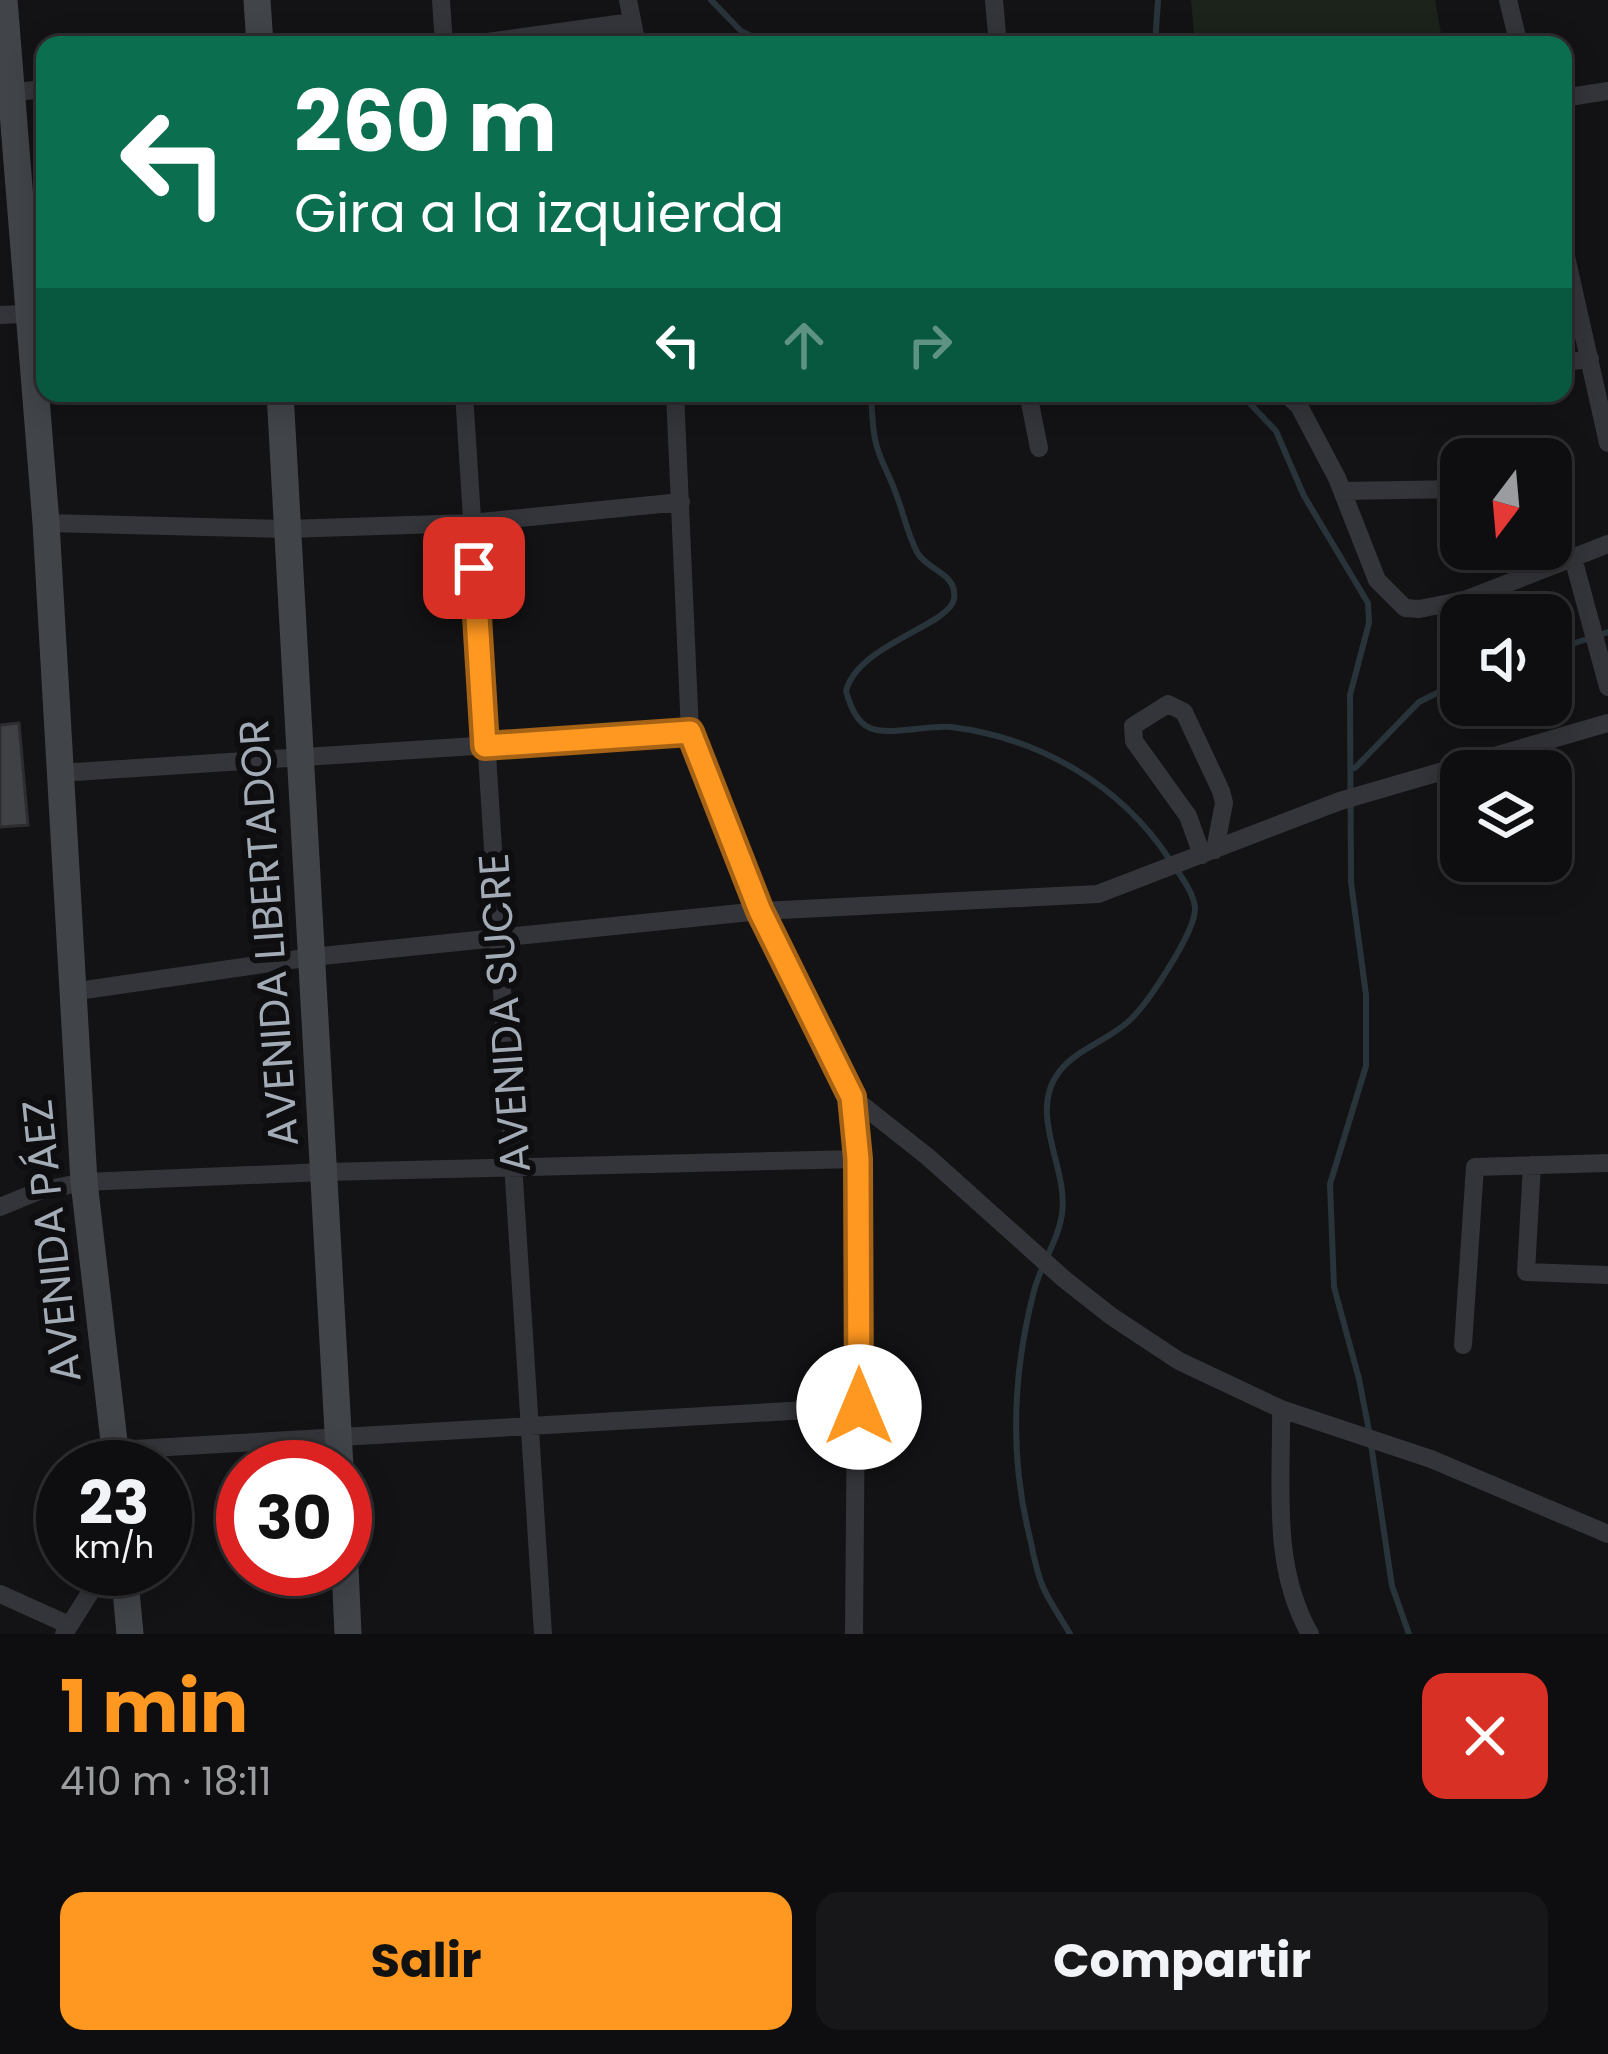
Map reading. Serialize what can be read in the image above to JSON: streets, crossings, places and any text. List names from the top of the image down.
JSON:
{
  "streets": {
    "main road": ["AVENIDA LIBERTADOR", "AVENIDA PÁEZ"],
    "street": ["AVENIDA SUCRE"]
  },
  "north": "bottom",
  "page": {
    "turn": ["260 m", "Gira a la izquierda"],
    "speed": "23 km/h",
    "limit": "30",
    "heading": ["1 min", "410 m · 18:11"],
    "buttons": ["Salir", "Compartir"]
  }
}
